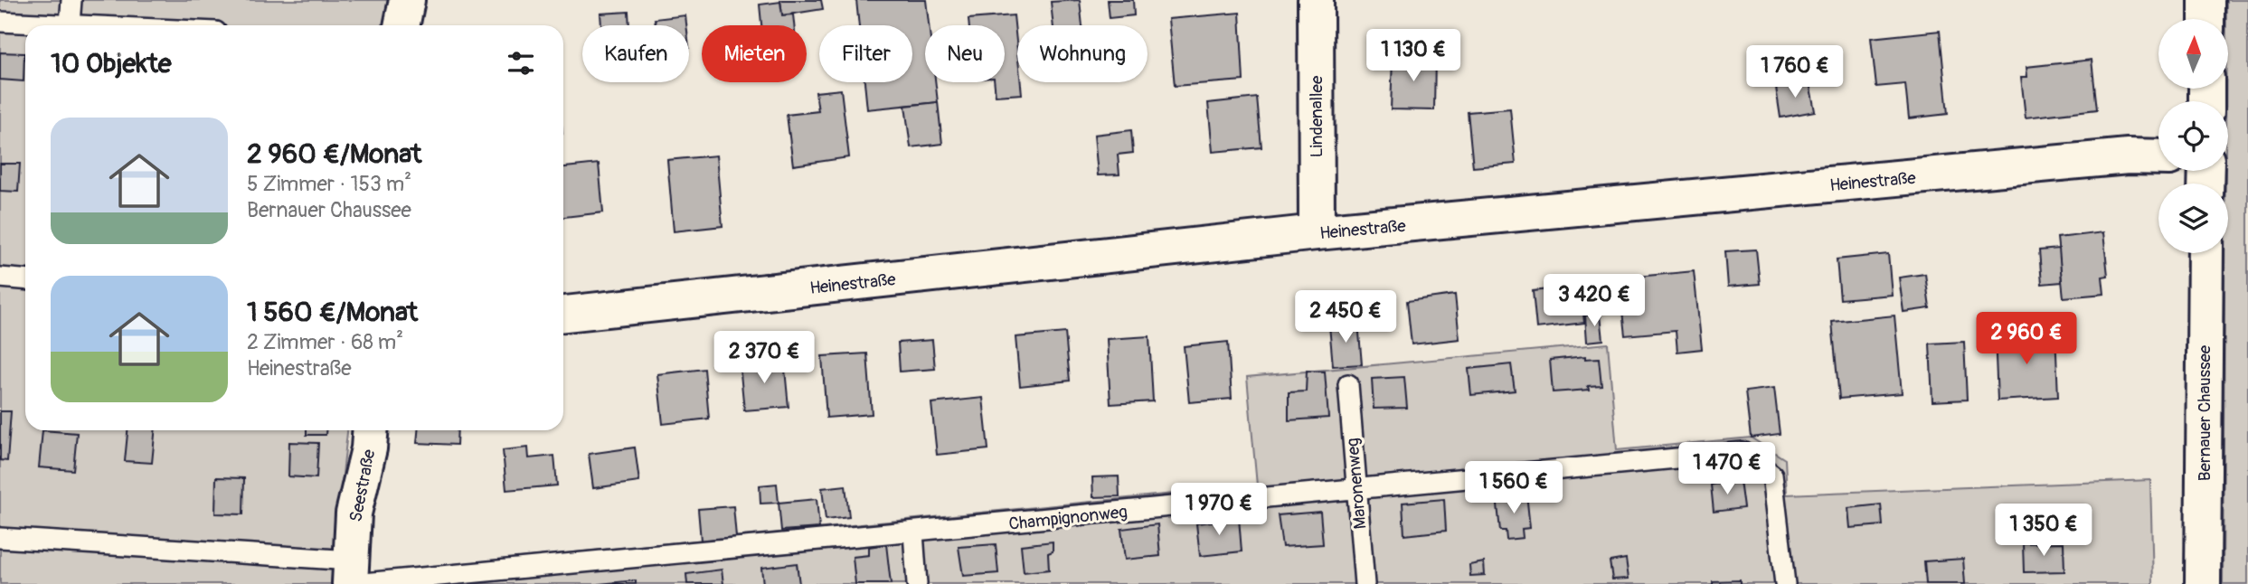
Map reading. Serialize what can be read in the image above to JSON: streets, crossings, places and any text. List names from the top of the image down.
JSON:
{
  "streets": {
    "street": [
      "Lindenallee",
      "Heinestraße",
      "Bernauer Chaussee",
      "Seestraße"
    ],
    "lane": ["Maronenweg", "Champignonweg"]
  },
  "crossings": [
    ["Lindenallee", "Heinestraße"],
    ["Maronenweg", "Champignonweg"],
    ["Seestraße", "Champignonweg"]
  ],
  "north": "top",
  "page": {
    "chip": [
      "Kaufen",
      "Mieten",
      "Filter",
      "Neu",
      "Wohnung"
    ],
    "heading": "10 Objekte",
    "price": [
      "1 130 €",
      "1 760 €",
      "3 420 €",
      "2 450 €",
      "2 960 €",
      "2 370 €",
      "1 470 €",
      "1 560 €",
      "1 970 €",
      "1 350 €"
    ],
    "list": [
      {
        "name": "2 960 €/Monat",
        "note": "5 Zimmer · 153 m² · Bernauer Chaussee"
      },
      {
        "name": "1 560 €/Monat",
        "note": "2 Zimmer · 68 m² · Heinestraße"
      }
    ]
  }
}
